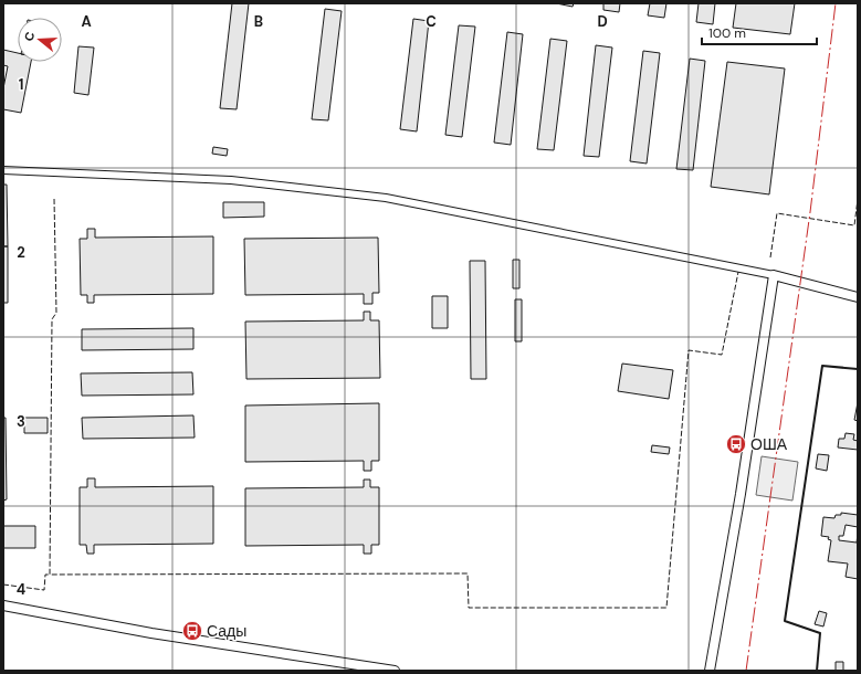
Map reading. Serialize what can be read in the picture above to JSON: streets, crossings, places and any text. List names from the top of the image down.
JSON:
{
  "places": {
    "bus stop": ["ОША", "Сады"]
  },
  "scale_bar": "100 m",
  "north": "left",
  "grid": {
    "columns": [
      "A",
      "B",
      "C",
      "D"
    ],
    "rows": [
      "1",
      "2",
      "3",
      "4"
    ]
  }
}
